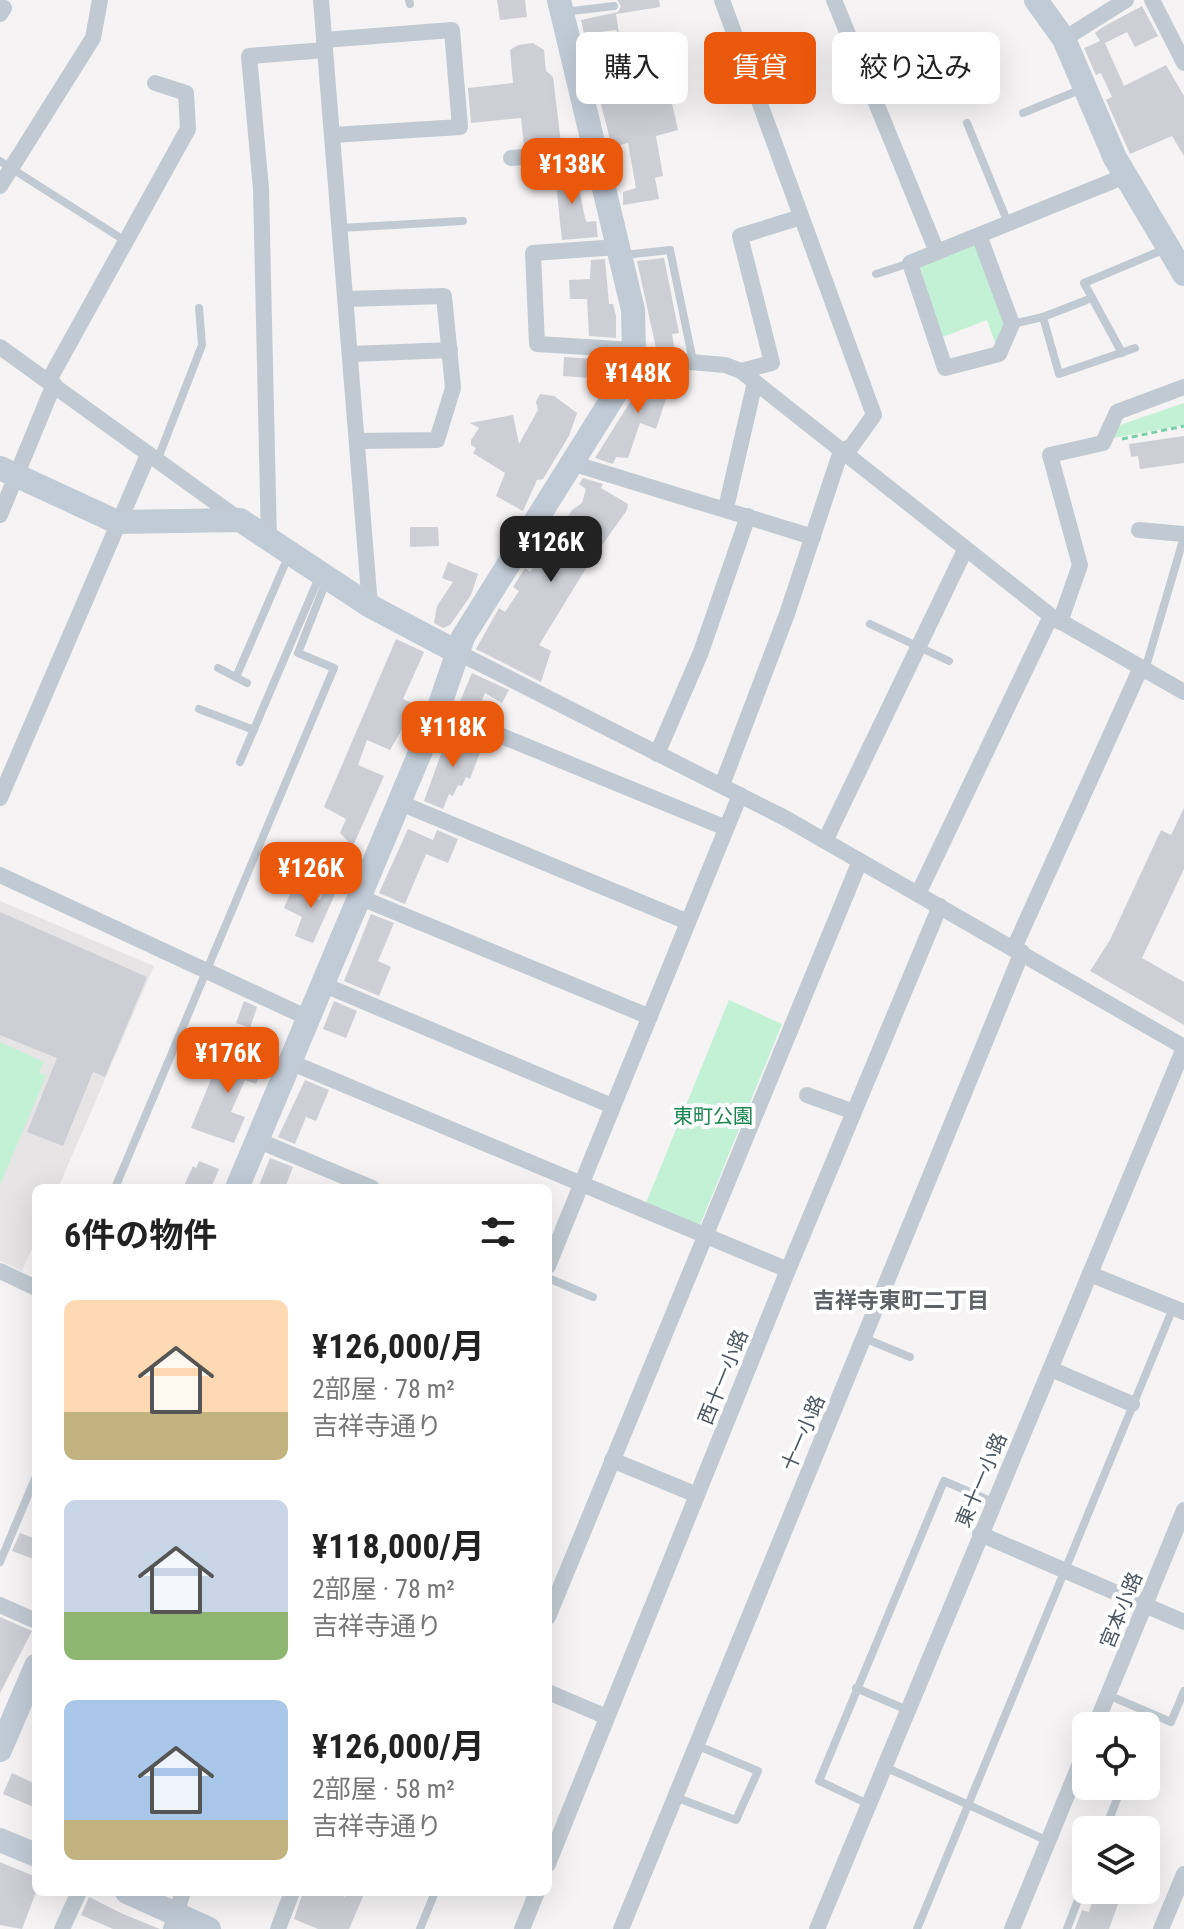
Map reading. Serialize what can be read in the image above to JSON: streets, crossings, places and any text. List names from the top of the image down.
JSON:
{
  "streets": {
    "street": [
      "西十一小路",
      "十一小路",
      "東十一小路",
      "宮本小路"
    ]
  },
  "districts": ["吉祥寺東町二丁目"],
  "parks": ["東町公園"],
  "page": {
    "chip": ["購入", "賃貸", "絞り込み"],
    "price": [
      "¥138K",
      "¥148K",
      "¥126K",
      "¥118K",
      "¥126K",
      "¥176K"
    ],
    "heading": "6件の物件",
    "list": [
      {
        "name": "¥126,000/月",
        "note": "2部屋 · 78 m² · 吉祥寺通り"
      },
      {
        "name": "¥118,000/月",
        "note": "2部屋 · 78 m² · 吉祥寺通り"
      },
      {
        "name": "¥126,000/月",
        "note": "2部屋 · 58 m² · 吉祥寺通り"
      }
    ]
  }
}
